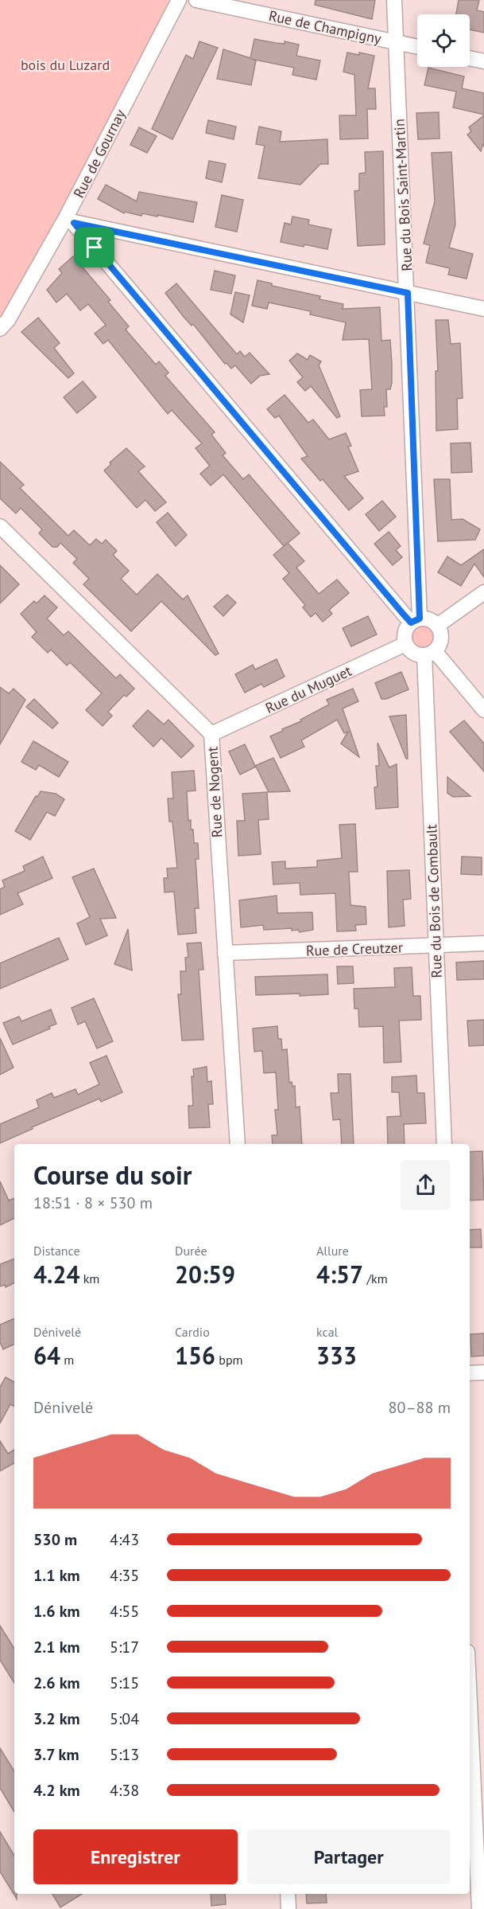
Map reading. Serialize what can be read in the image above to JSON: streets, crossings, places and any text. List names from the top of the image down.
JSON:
{
  "streets": {
    "street": [
      "Rue de Champigny",
      "Rue de Gournay",
      "Rue du Bois Saint-Martin",
      "Rue du Muguet",
      "Rue de Nogent",
      "Rue du Bois de Combault",
      "Rue de Creutzer"
    ]
  },
  "crossings": [
    ["Rue de Champigny", "Rue du Bois Saint-Martin"],
    ["Rue du Bois Saint-Martin", "Rue du Muguet"],
    ["Rue du Bois Saint-Martin", "Rue du Bois de Combault"],
    ["Rue du Muguet", "Rue de Nogent"],
    ["Rue du Muguet", "Rue du Bois de Combault"],
    ["Rue de Nogent", "Rue de Creutzer"],
    ["Rue du Bois de Combault", "Rue de Creutzer"]
  ],
  "parks": ["bois du Luzard"],
  "page": {
    "heading": ["Course du soir", "18:51 · 8 × 530 m"],
    "stats": [
      ["Distance", "4.24 km"],
      ["Durée", "20:59"],
      ["Allure", "4:57 /km"],
      ["Dénivelé", "64 m"],
      ["Cardio", "156 bpm"],
      ["kcal", "333"]
    ],
    "chart": ["Dénivelé", "80–88 m"],
    "list": [
      {
        "name": "530 m",
        "note": "4:43"
      },
      {
        "name": "1.1 km",
        "note": "4:35"
      },
      {
        "name": "1.6 km",
        "note": "4:55"
      },
      {
        "name": "2.1 km",
        "note": "5:17"
      },
      {
        "name": "2.6 km",
        "note": "5:15"
      },
      {
        "name": "3.2 km",
        "note": "5:04"
      },
      {
        "name": "3.7 km",
        "note": "5:13"
      },
      {
        "name": "4.2 km",
        "note": "4:38"
      }
    ],
    "buttons": ["Enregistrer", "Partager"]
  }
}
